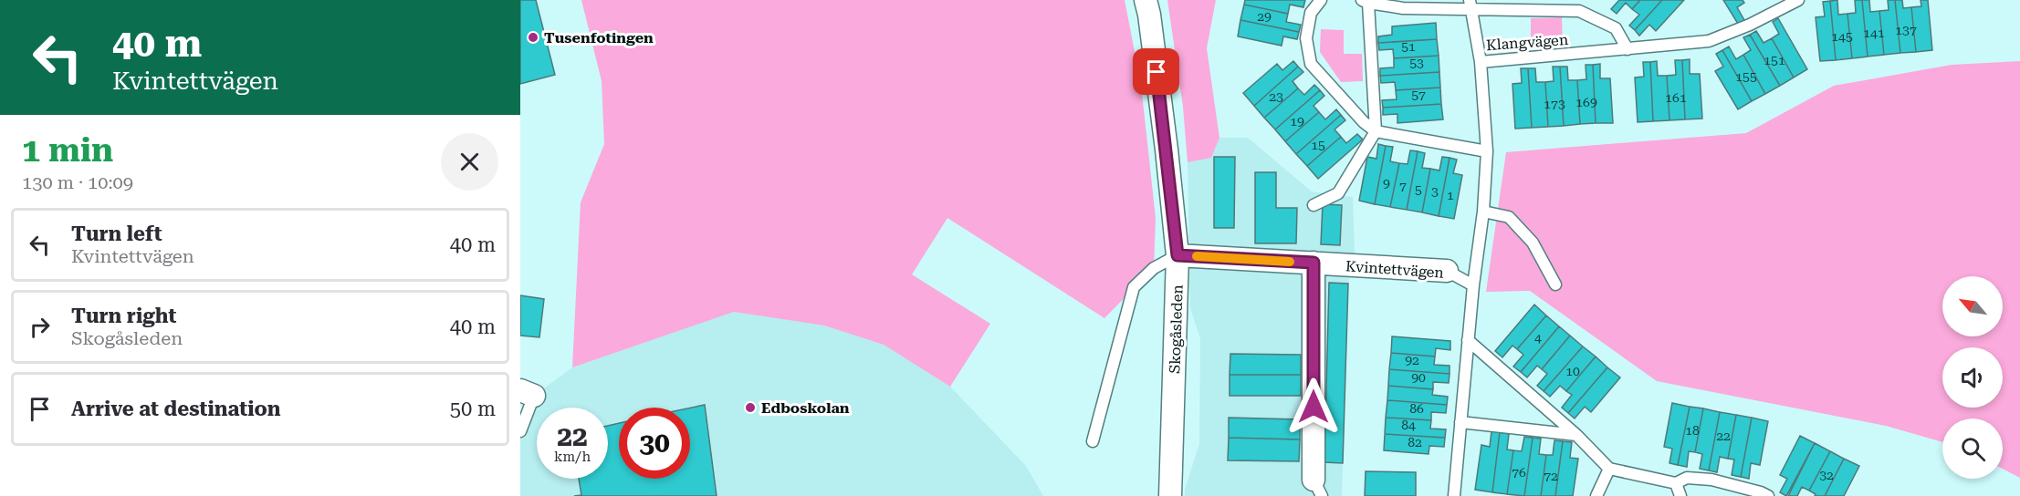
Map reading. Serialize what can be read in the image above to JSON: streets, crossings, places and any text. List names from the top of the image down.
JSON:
{
  "streets": {
    "street": ["Kvintettvägen", "Skogåsleden"],
    "lane": ["Klangvägen"]
  },
  "crossings": [
    ["Kvintettvägen", "Skogåsleden"]
  ],
  "places": ["Tusenfotingen", "Edboskolan"],
  "house_numbers": [
    "29",
    "137",
    "141",
    "145",
    "51",
    "151",
    "53",
    "155",
    "57",
    "23",
    "161",
    "169",
    "173",
    "19",
    "15",
    "9",
    "7",
    "5",
    "3",
    "1",
    "4",
    "92",
    "10",
    "90",
    "86",
    "84",
    "18",
    "22",
    "82",
    "76",
    "32",
    "72"
  ],
  "north": "top left",
  "page": {
    "turn": ["40 m", "Kvintettvägen"],
    "heading": ["1 min", "130 m · 10:09"],
    "list": [
      {
        "name": "Turn left",
        "note": "Kvintettvägen",
        "value": "40 m"
      },
      {
        "name": "Turn right",
        "note": "Skogåsleden",
        "value": "40 m"
      },
      {
        "name": "Arrive at destination",
        "value": "50 m"
      }
    ],
    "speed": "22 km/h",
    "limit": "30"
  }
}
